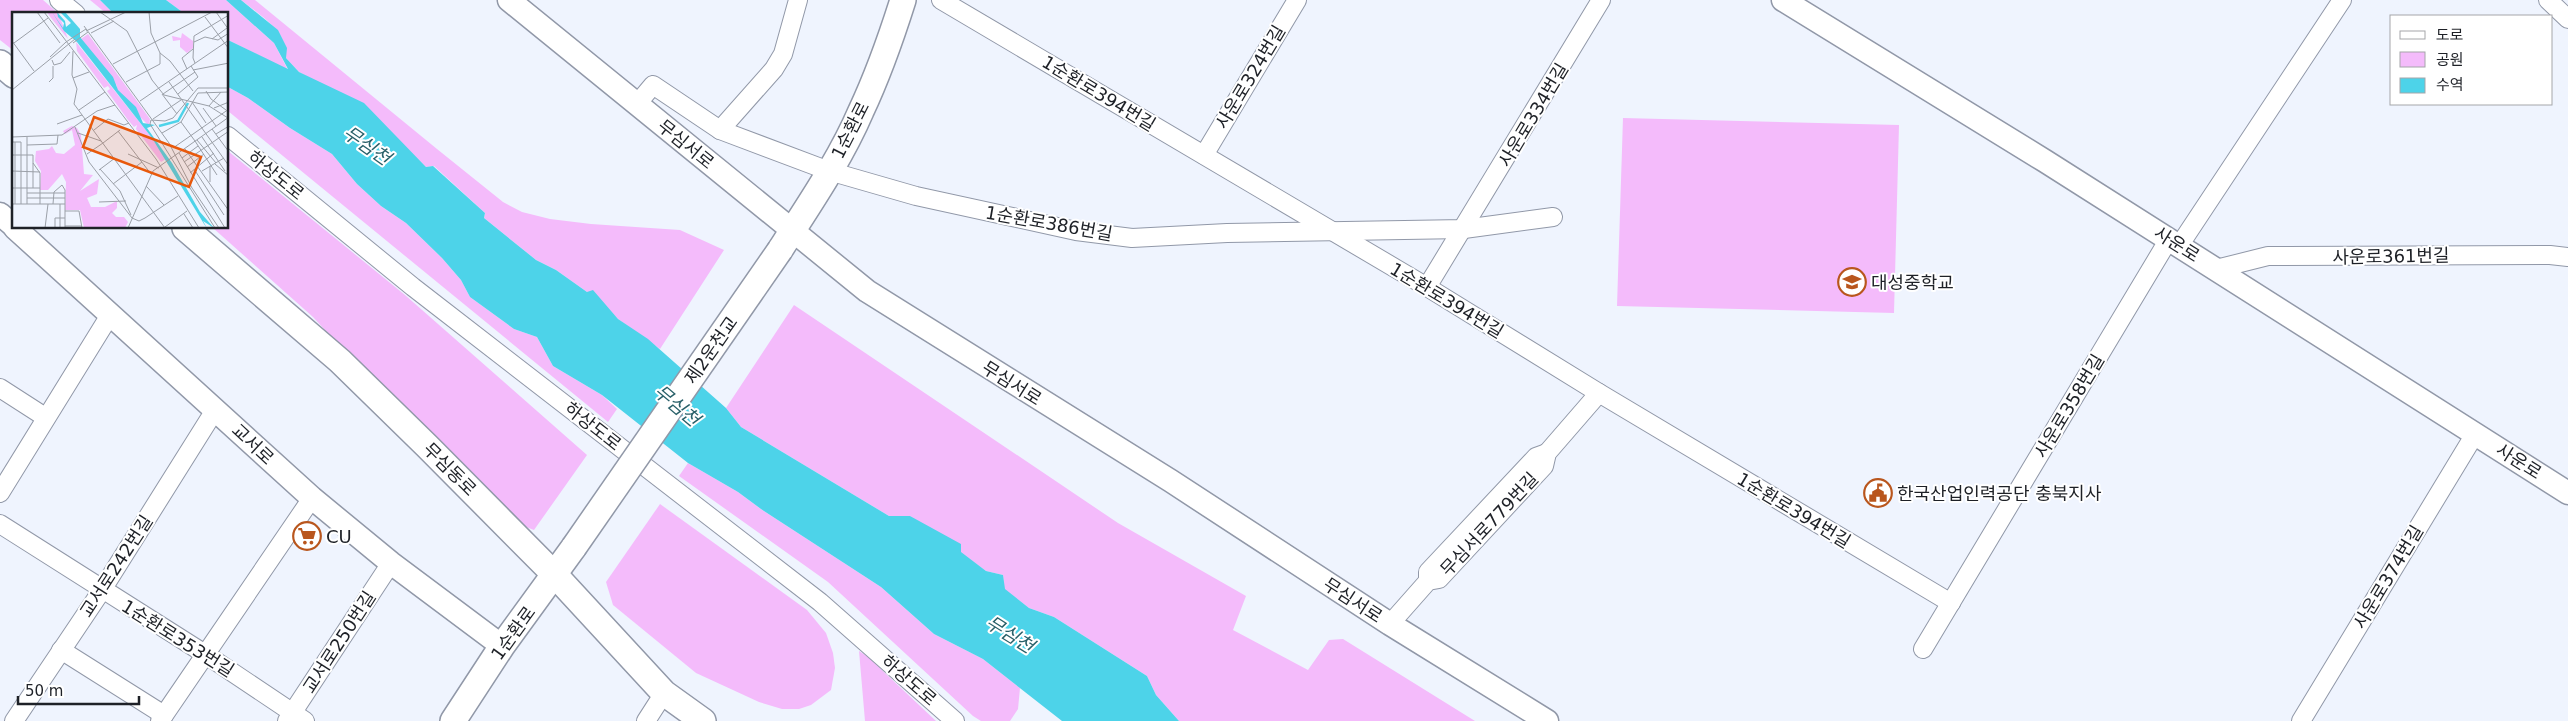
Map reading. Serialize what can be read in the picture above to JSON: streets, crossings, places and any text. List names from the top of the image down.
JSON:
{
  "streets": {
    "main road": ["1순환로", "제2운천교", "무심동로"],
    "street": [
      "사운로324번길",
      "1순환로394번길",
      "사운로334번길",
      "무심서로",
      "하상도로",
      "1순환로386번길",
      "사운로",
      "사운로361번길",
      "사운로358번길",
      "교서로",
      "무심서로779번길",
      "교서로242번길",
      "사운로374번길",
      "1순환로353번길",
      "교서로250번길"
    ]
  },
  "crossings": [
    ["사운로324번길", "1순환로394번길"],
    ["1순환로394번길", "사운로334번길"],
    ["1순환로394번길", "1순환로386번길"],
    ["1순환로394번길", "사운로358번길"],
    ["1순환로394번길", "무심서로779번길"],
    ["사운로334번길", "1순환로386번길"],
    ["1순환로", "무심서로"],
    ["1순환로", "1순환로386번길"],
    ["1순환로", "제2운천교"],
    ["1순환로", "교서로"],
    ["1순환로", "무심동로"],
    ["무심서로", "1순환로386번길"],
    ["무심서로", "제2운천교"],
    ["무심서로", "무심서로779번길"],
    ["사운로", "사운로361번길"],
    ["사운로", "사운로358번길"],
    ["사운로", "사운로374번길"],
    ["교서로", "교서로242번길"],
    ["교서로", "교서로250번길"],
    ["교서로242번길", "1순환로353번길"],
    ["1순환로353번길", "교서로250번길"]
  ],
  "water": ["무심천"],
  "places": {
    "school or university": ["대성중학교"],
    "public building": ["한국산업인력공단 충북지사"],
    "supermarket": ["CU"]
  },
  "legend": ["도로", "공원", "수역"],
  "scale_bar": "50 m"
}
